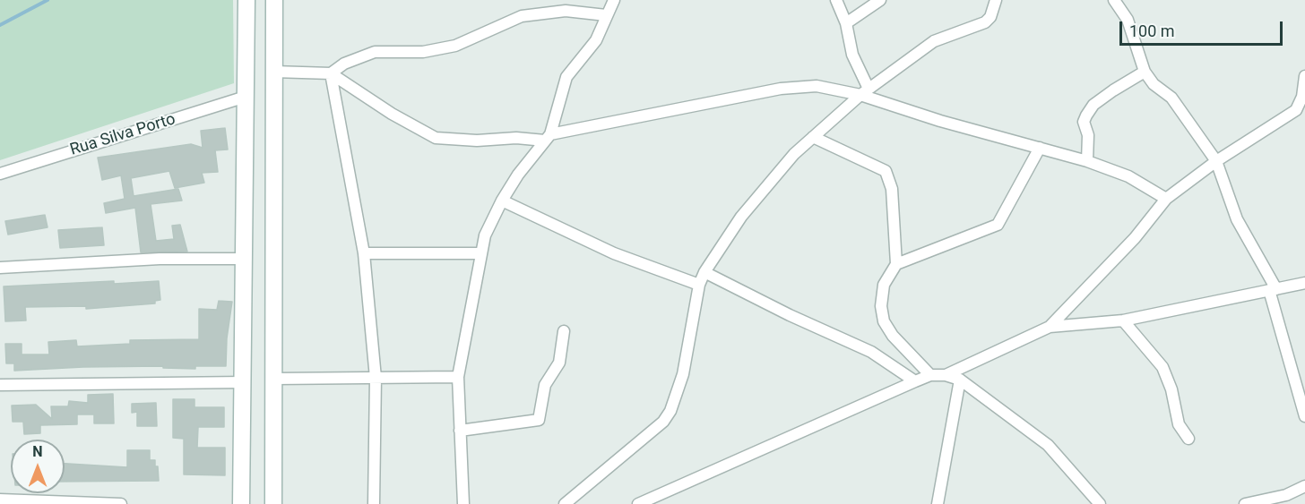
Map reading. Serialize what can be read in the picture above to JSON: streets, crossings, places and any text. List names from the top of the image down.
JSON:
{
  "streets": {
    "street": ["Rua Silva Porto"]
  },
  "scale_bar": "100 m",
  "north": "top"
}
